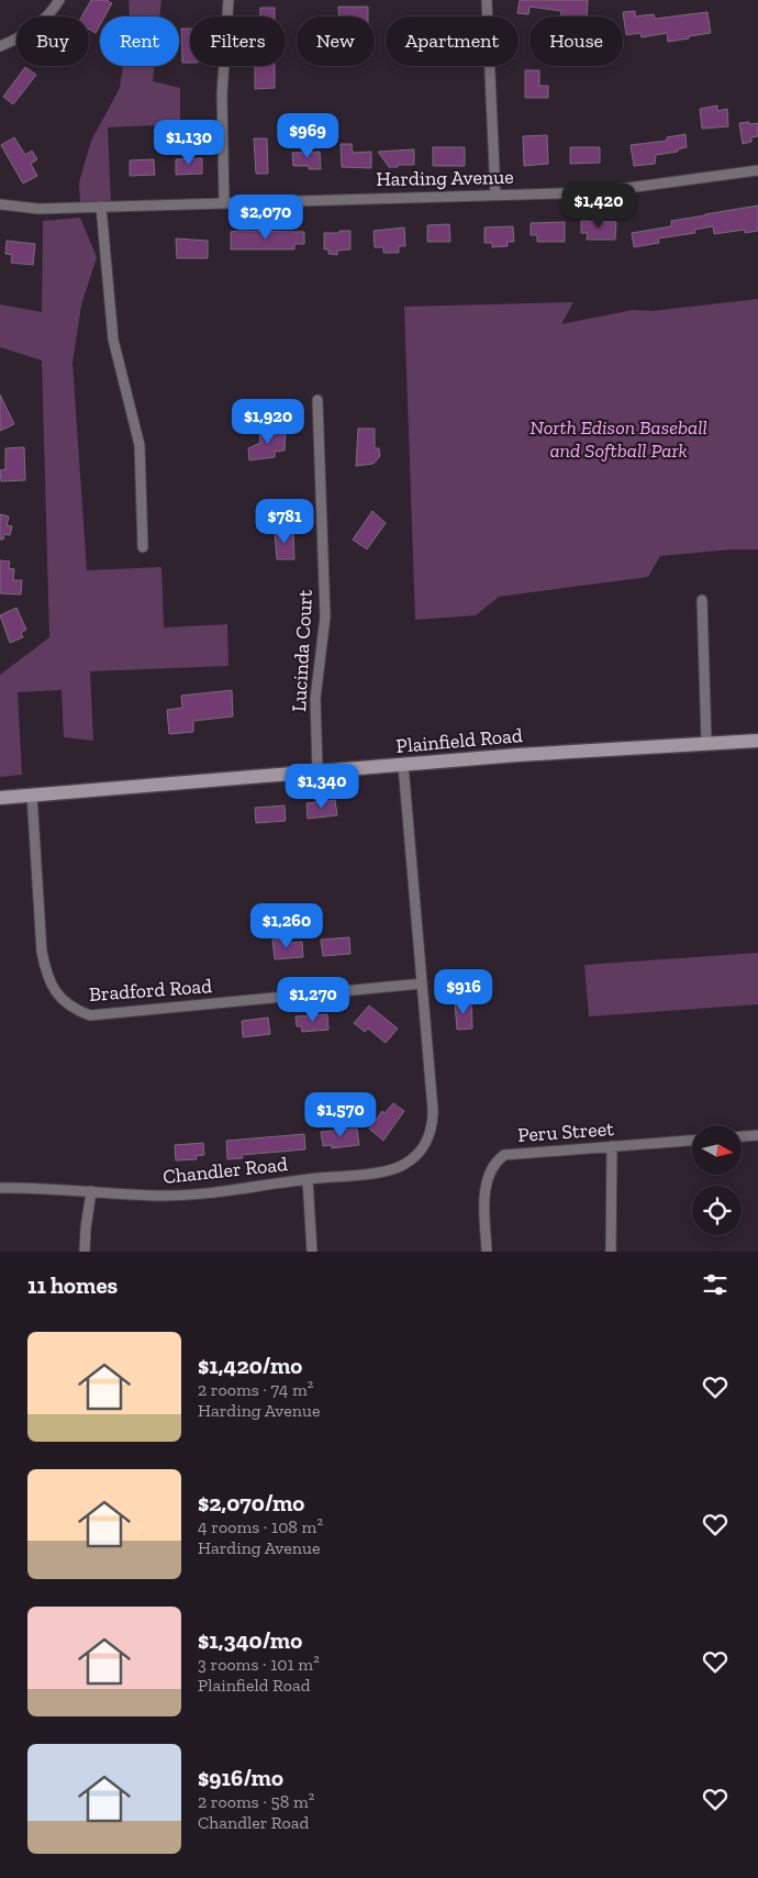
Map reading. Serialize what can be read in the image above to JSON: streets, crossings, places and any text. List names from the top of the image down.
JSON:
{
  "streets": {
    "street": [
      "Harding Avenue",
      "Lucinda Court",
      "Plainfield Road",
      "Bradford Road",
      "Peru Street",
      "Chandler Road"
    ]
  },
  "crossings": [
    ["Lucinda Court", "Plainfield Road"],
    ["Plainfield Road", "Bradford Road"],
    ["Plainfield Road", "Chandler Road"],
    ["Bradford Road", "Chandler Road"]
  ],
  "parks": ["North Edison Baseball and Softball Park"],
  "north": "right",
  "page": {
    "chip": [
      "Buy",
      "Rent",
      "Filters",
      "New",
      "Apartment",
      "House"
    ],
    "price": [
      "$969",
      "$1,130",
      "$1,420",
      "$2,070",
      "$1,920",
      "$781",
      "$1,340",
      "$1,260",
      "$916",
      "$1,270",
      "$1,570"
    ],
    "heading": "11 homes",
    "list": [
      {
        "name": "$1,420/mo",
        "note": "2 rooms · 74 m² · Harding Avenue"
      },
      {
        "name": "$2,070/mo",
        "note": "4 rooms · 108 m² · Harding Avenue"
      },
      {
        "name": "$1,340/mo",
        "note": "3 rooms · 101 m² · Plainfield Road"
      },
      {
        "name": "$916/mo",
        "note": "2 rooms · 58 m² · Chandler Road"
      }
    ]
  }
}
